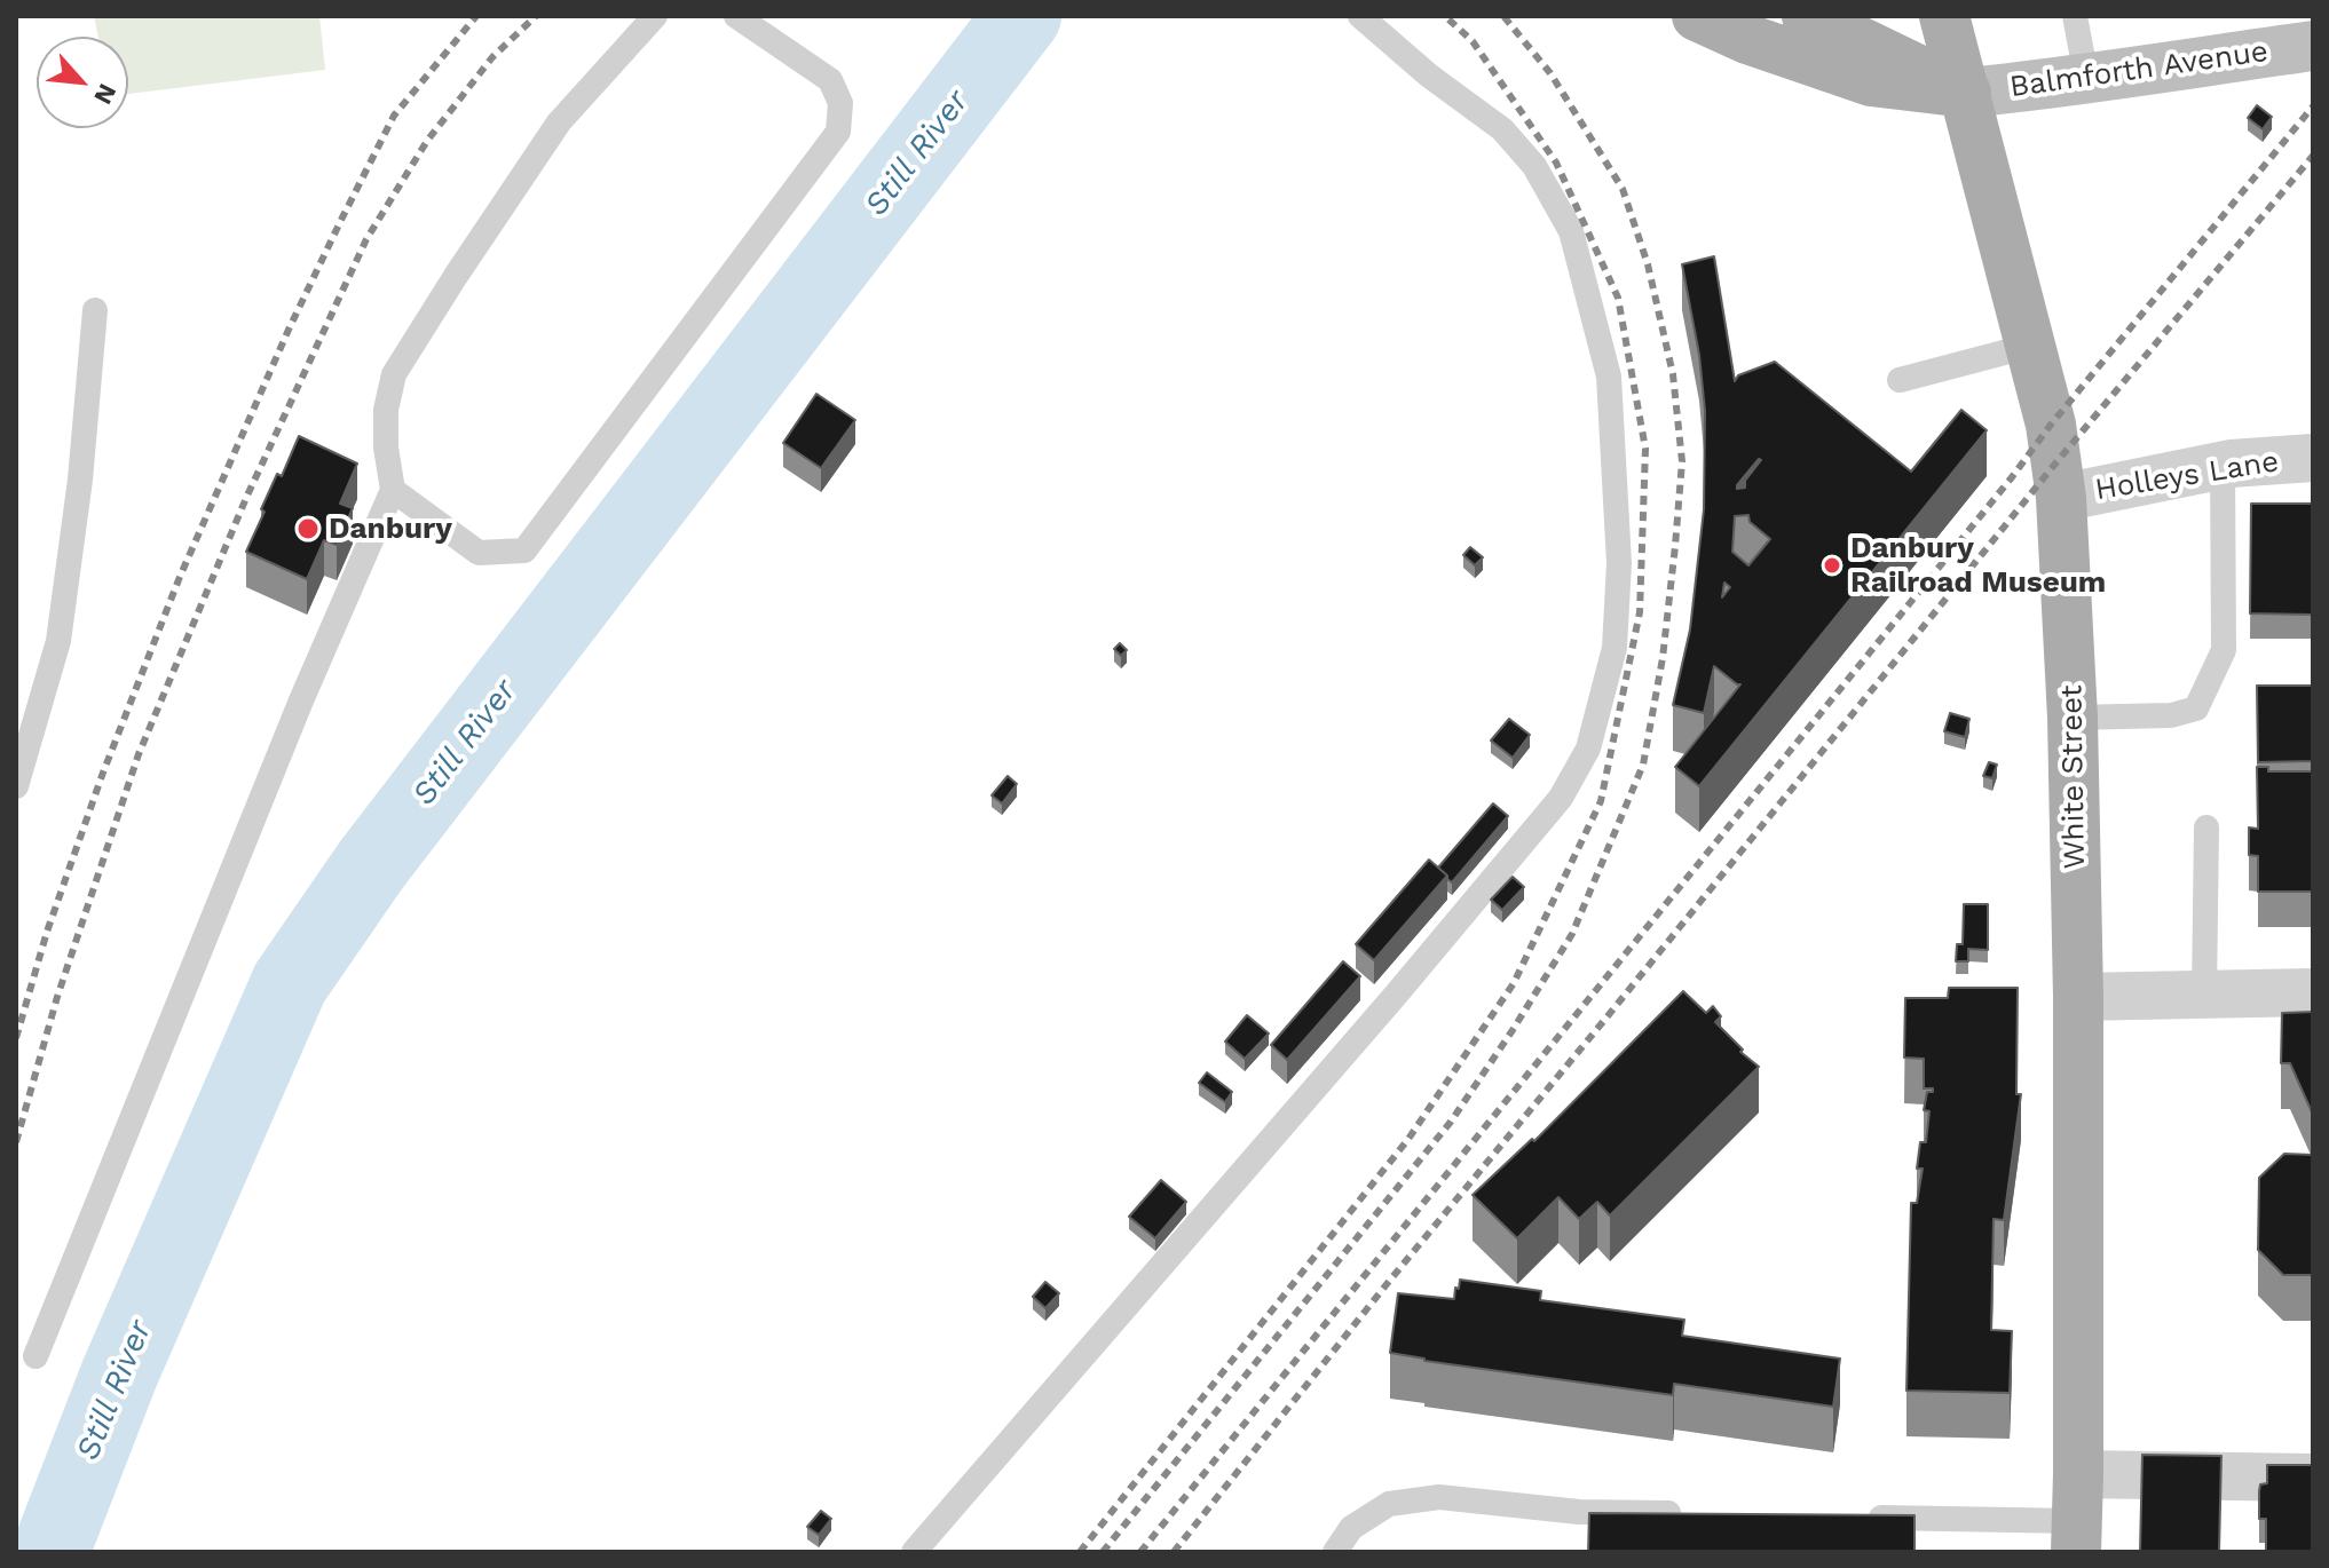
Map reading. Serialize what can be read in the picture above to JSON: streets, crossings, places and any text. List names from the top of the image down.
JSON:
{
  "streets": {
    "main road": ["White Street"],
    "street": ["Balmforth Avenue", "Holleys Lane"]
  },
  "crossings": [
    ["Balmforth Avenue", "White Street"],
    ["Holleys Lane", "White Street"]
  ],
  "water": ["Still River"],
  "places": ["Danbury", "Danbury Railroad Museum"],
  "north": "bottom right"
}
